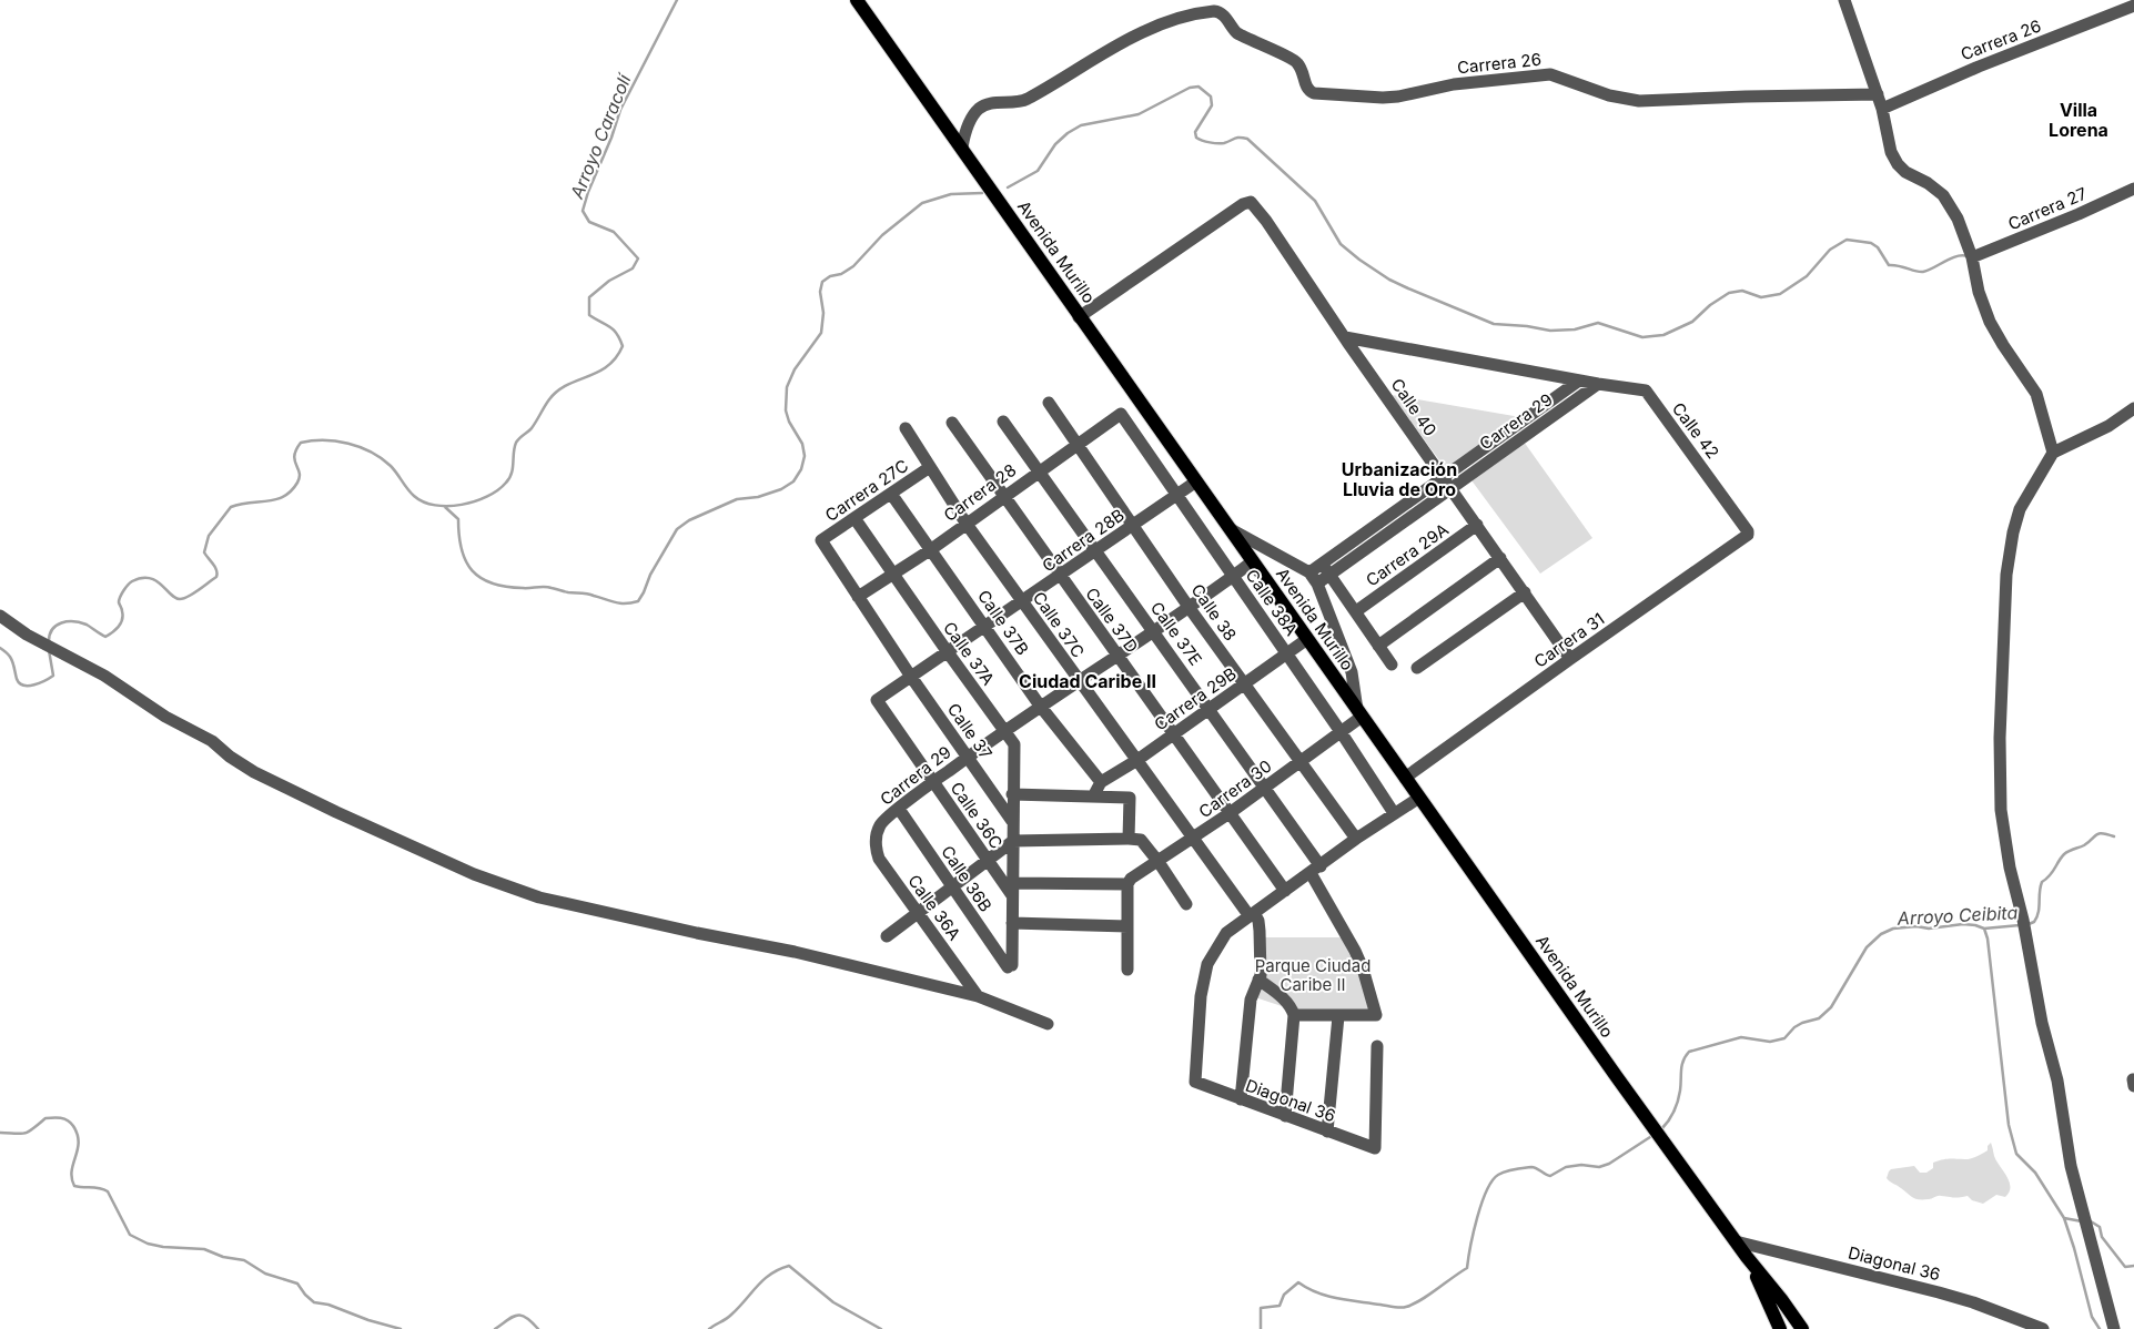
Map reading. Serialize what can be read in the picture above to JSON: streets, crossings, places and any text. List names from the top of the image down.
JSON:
{
  "streets": {
    "main road": ["Avenida Murillo"],
    "street": [
      "Carrera 26",
      "Carrera 27",
      "Calle 40",
      "Carrera 29",
      "Calle 42",
      "Carrera 27C",
      "Carrera 28",
      "Carrera 28B",
      "Carrera 29A",
      "Calle 38A",
      "Calle 38",
      "Calle 37D",
      "Calle 37B",
      "Calle 37C",
      "Calle 37E",
      "Carrera 31",
      "Calle 37A",
      "Carrera 29B",
      "Calle 37",
      "Carrera 30",
      "Calle 36C",
      "Calle 36B",
      "Calle 36A",
      "Diagonal 36"
    ]
  },
  "crossings": [
    ["Carrera 26", "Avenida Murillo"],
    ["Avenida Murillo", "Calle 40"],
    ["Avenida Murillo", "Carrera 29"],
    ["Avenida Murillo", "Carrera 28B"],
    ["Avenida Murillo", "Carrera 31"],
    ["Avenida Murillo", "Carrera 29B"],
    ["Avenida Murillo", "Carrera 30"],
    ["Avenida Murillo", "Diagonal 36"],
    ["Calle 40", "Carrera 29"],
    ["Calle 40", "Calle 42"],
    ["Calle 40", "Carrera 29A"],
    ["Calle 40", "Carrera 31"],
    ["Carrera 29", "Calle 42"],
    ["Carrera 29", "Calle 38A"],
    ["Carrera 29", "Calle 38"],
    ["Carrera 29", "Calle 37D"],
    ["Carrera 29", "Calle 37B"],
    ["Carrera 29", "Calle 37C"],
    ["Carrera 29", "Calle 37E"],
    ["Carrera 29", "Calle 37A"],
    ["Carrera 29", "Calle 37"],
    ["Carrera 29", "Calle 36C"],
    ["Carrera 29", "Calle 36B"],
    ["Carrera 29", "Calle 36A"],
    ["Calle 42", "Carrera 31"],
    ["Carrera 27C", "Calle 37B"],
    ["Carrera 27C", "Calle 37C"],
    ["Carrera 27C", "Calle 37A"],
    ["Carrera 27C", "Calle 37"],
    ["Carrera 28", "Calle 38A"],
    ["Carrera 28", "Calle 38"],
    ["Carrera 28", "Calle 37D"],
    ["Carrera 28", "Calle 37B"],
    ["Carrera 28", "Calle 37C"],
    ["Carrera 28", "Calle 37E"],
    ["Carrera 28", "Calle 37A"],
    ["Carrera 28", "Calle 37"],
    ["Carrera 28B", "Calle 38A"],
    ["Carrera 28B", "Calle 38"],
    ["Carrera 28B", "Calle 37D"],
    ["Carrera 28B", "Calle 37B"],
    ["Carrera 28B", "Calle 37C"],
    ["Carrera 28B", "Calle 37E"],
    ["Carrera 28B", "Calle 37A"],
    ["Carrera 28B", "Calle 37"],
    ["Carrera 28B", "Calle 36C"],
    ["Calle 38A", "Carrera 29B"],
    ["Calle 38A", "Carrera 30"],
    ["Calle 38", "Carrera 29B"],
    ["Calle 38", "Carrera 30"],
    ["Calle 37D", "Carrera 29B"],
    ["Calle 37D", "Carrera 30"],
    ["Calle 37B", "Carrera 29B"],
    ["Calle 37C", "Carrera 29B"],
    ["Calle 37C", "Carrera 30"],
    ["Calle 37C", "Diagonal 36"],
    ["Calle 37E", "Carrera 29B"],
    ["Calle 37E", "Carrera 30"],
    ["Calle 37A", "Calle 37"]
  ],
  "districts": ["Villa Lorena", "Urbanización Lluvia de Oro", "Ciudad Caribe II"],
  "water": ["Arroyo Caracolí", "Arroyo Ceibita"],
  "parks": ["Parque Ciudad Caribe II"]
}
